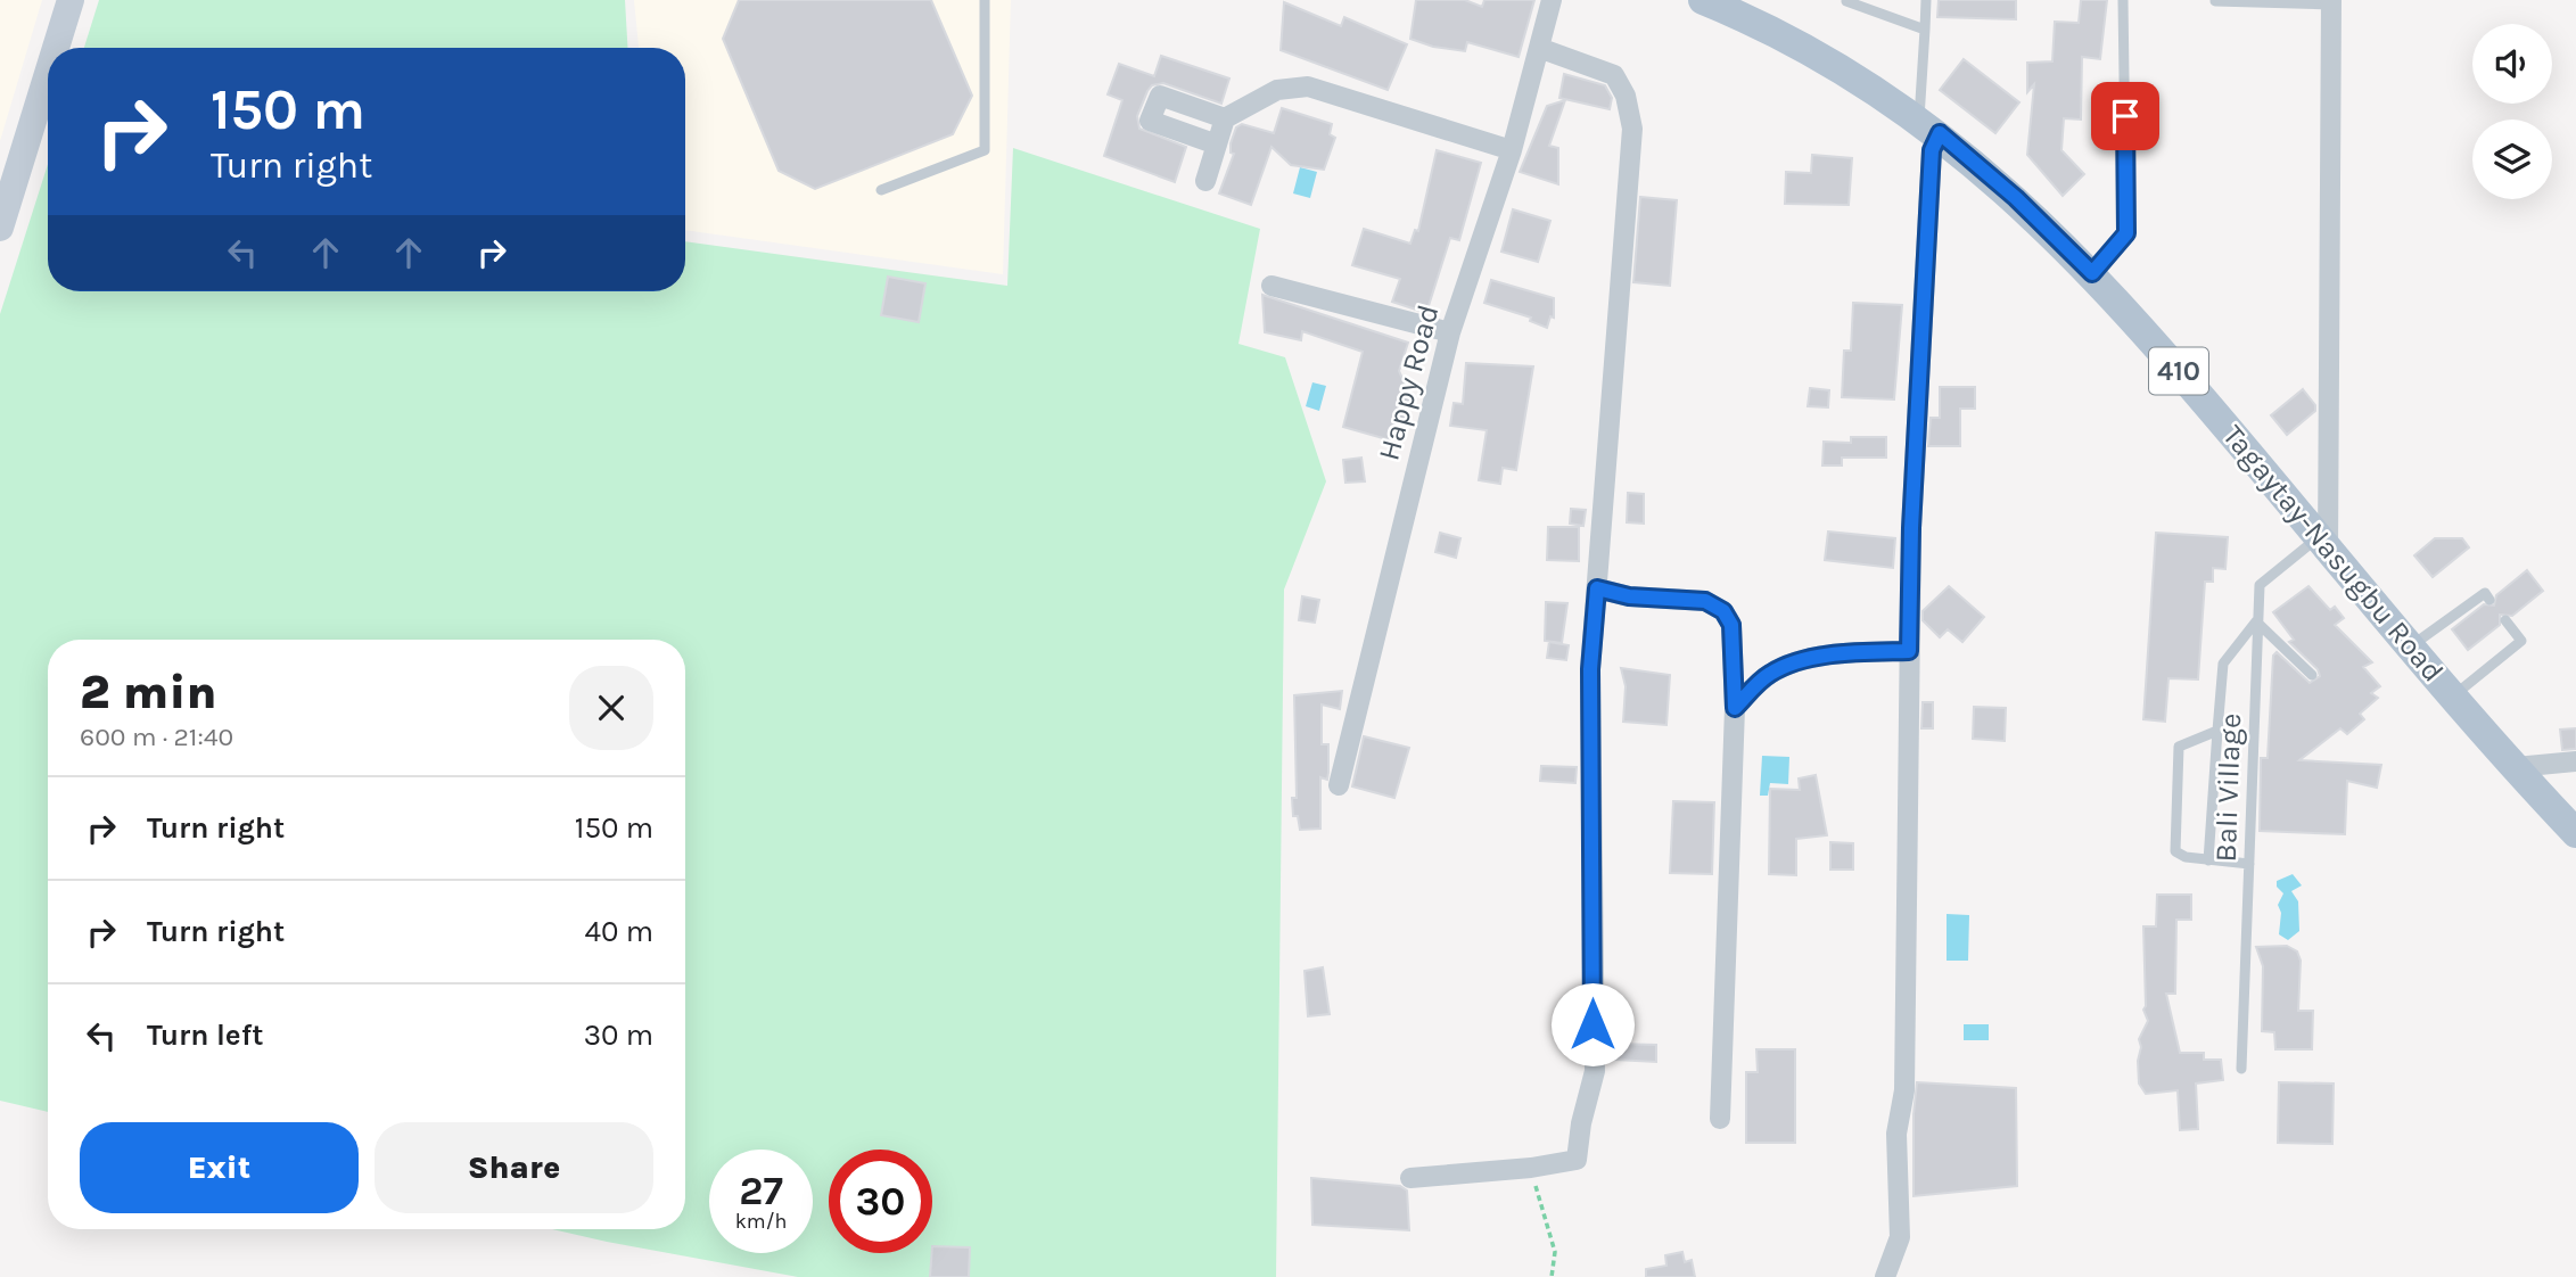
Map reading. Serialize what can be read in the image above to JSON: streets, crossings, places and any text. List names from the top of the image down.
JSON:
{
  "streets": {
    "main road": ["410", "Tagaytay-Nasugbu Road"],
    "street": ["Happy Road"],
    "lane": ["Bali Village"]
  },
  "crossings": [
    ["Tagaytay-Nasugbu Road", "Bali Village"]
  ],
  "page": {
    "turn": ["150 m", "Turn right"],
    "heading": ["2 min", "600 m · 21:40"],
    "list": [
      {
        "name": "Turn right",
        "value": "150 m"
      },
      {
        "name": "Turn right",
        "value": "40 m"
      },
      {
        "name": "Turn left",
        "value": "30 m"
      }
    ],
    "buttons": ["Exit", "Share"],
    "speed": "27 km/h",
    "limit": "30"
  }
}
